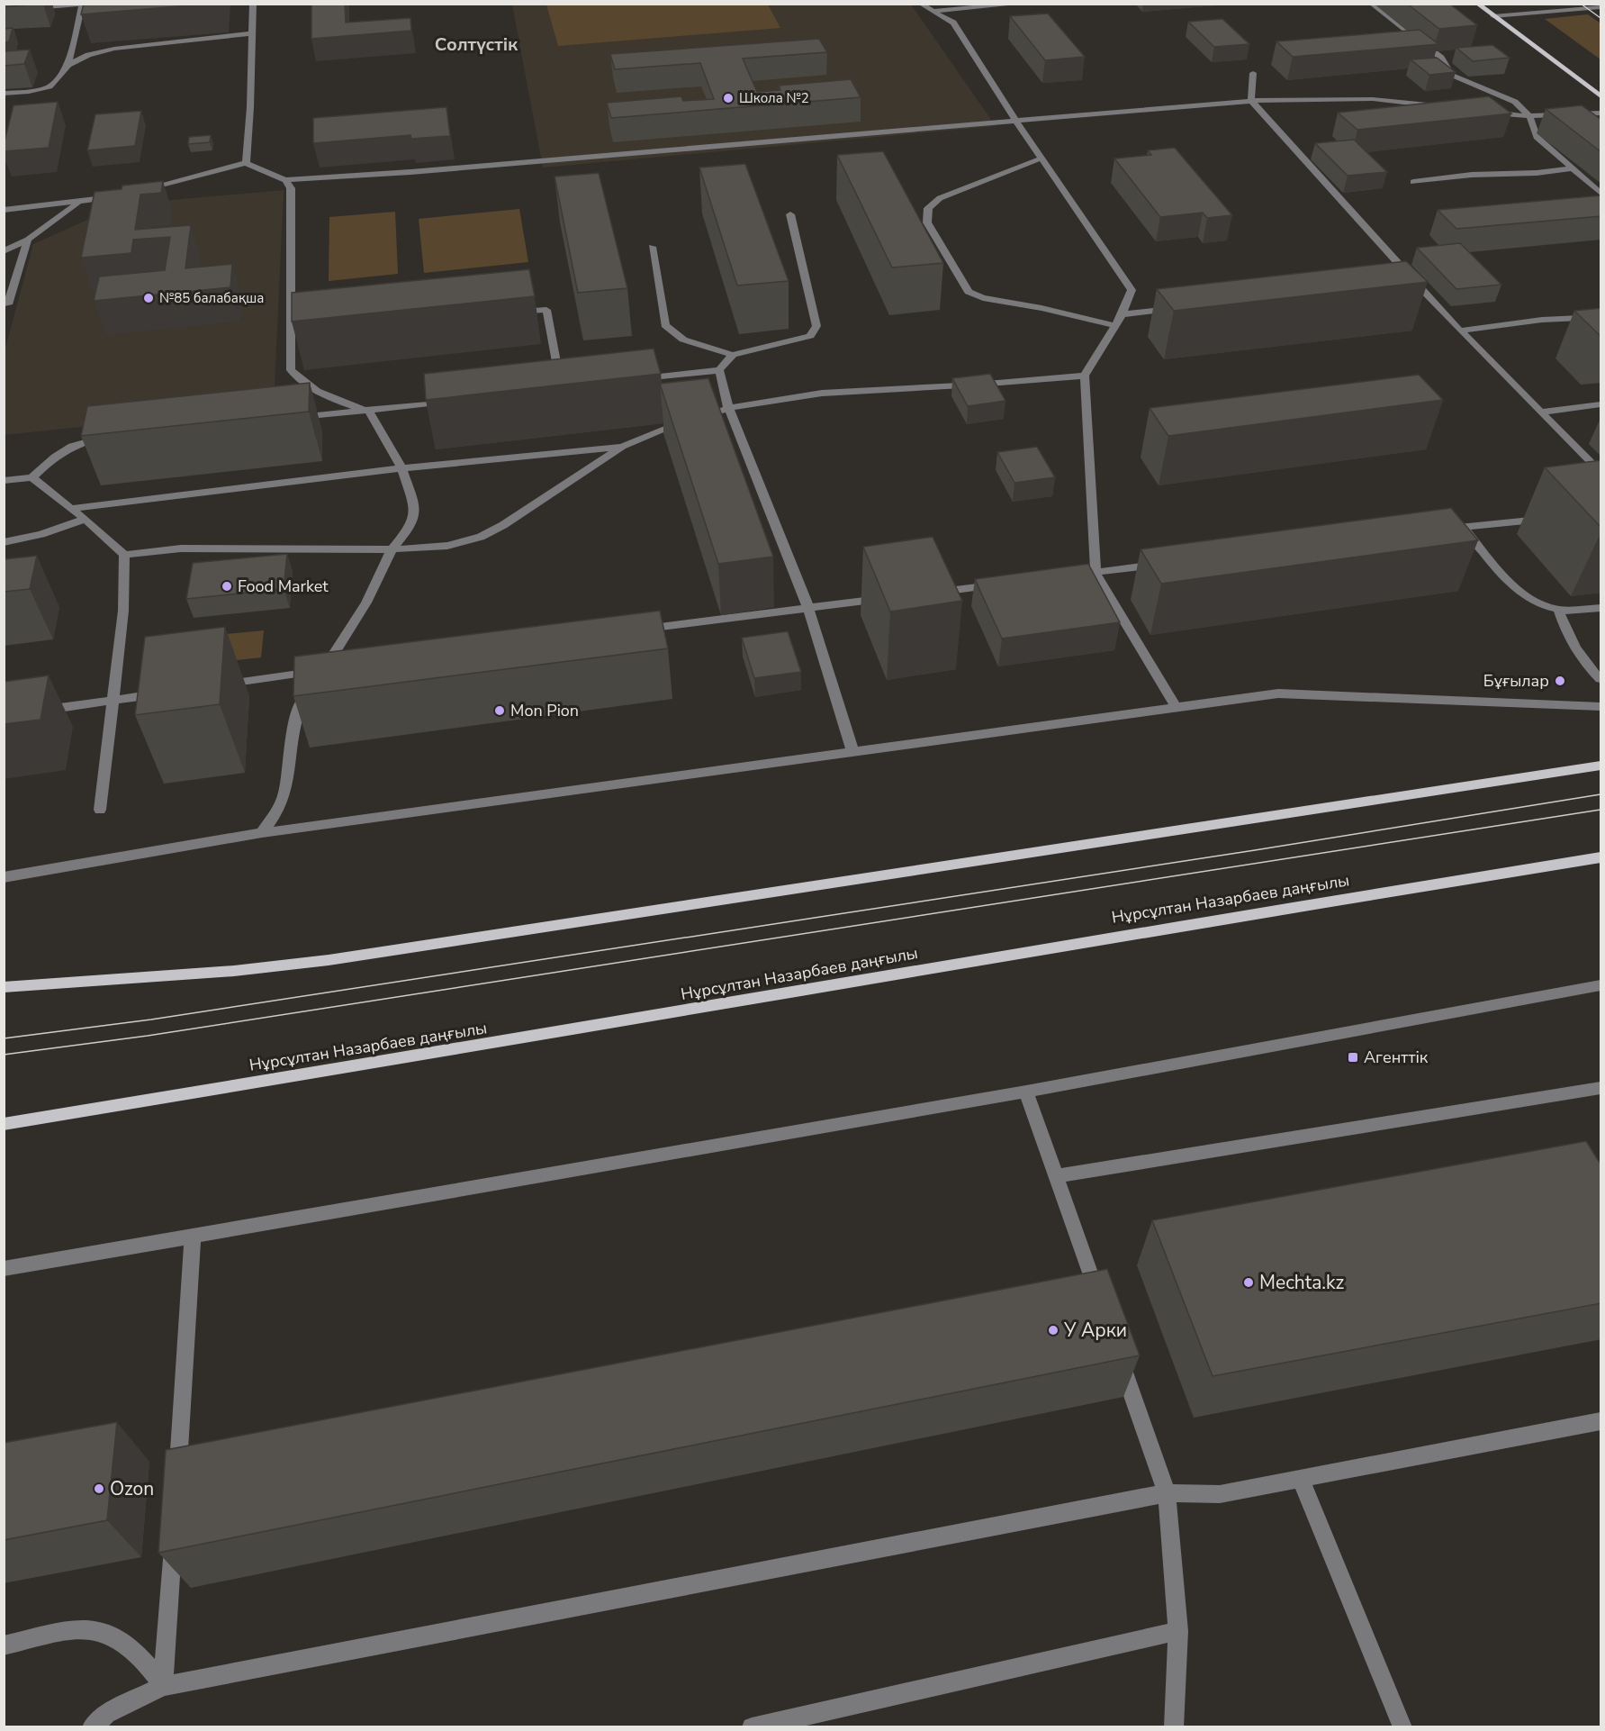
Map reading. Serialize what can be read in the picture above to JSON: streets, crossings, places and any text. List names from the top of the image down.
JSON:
{
  "streets": {
    "main road": ["Нұрсұлтан Назарбаев даңғылы"]
  },
  "districts": ["Солтүстік"],
  "places": {
    "other": [
      "Школа №2",
      "№85 балабақша",
      "Food Market",
      "Бұғылар",
      "Mon Pion",
      "Mechta.kz",
      "У Арки",
      "Ozon"
    ],
    "transit": ["Агенттік"]
  }
}
